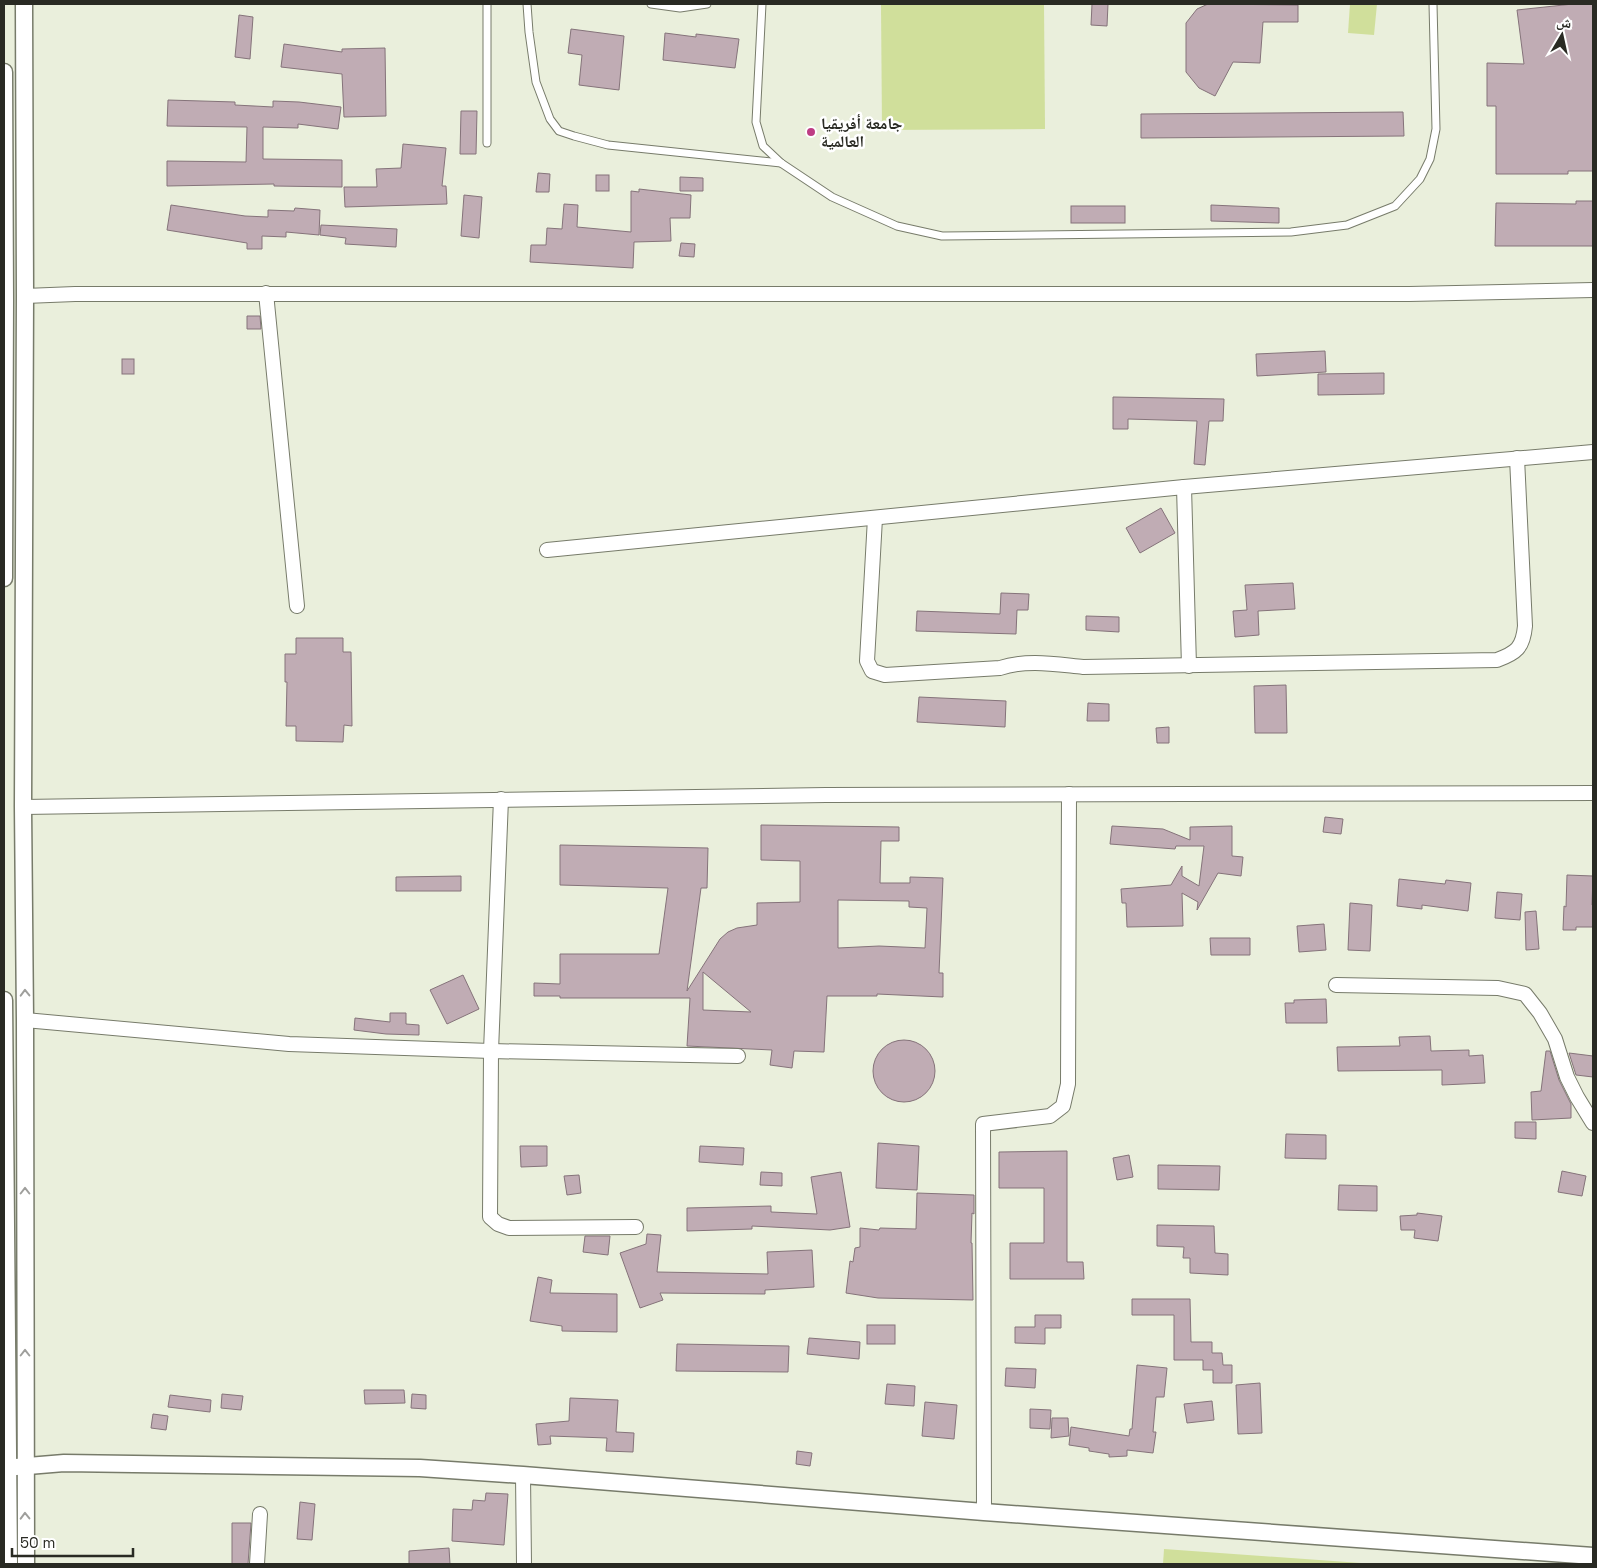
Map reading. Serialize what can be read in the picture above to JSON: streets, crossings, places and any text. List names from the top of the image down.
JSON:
{
  "places": ["جامعة أفريقيا العالمية"],
  "scale_bar": "50 m",
  "north": "top"
}
